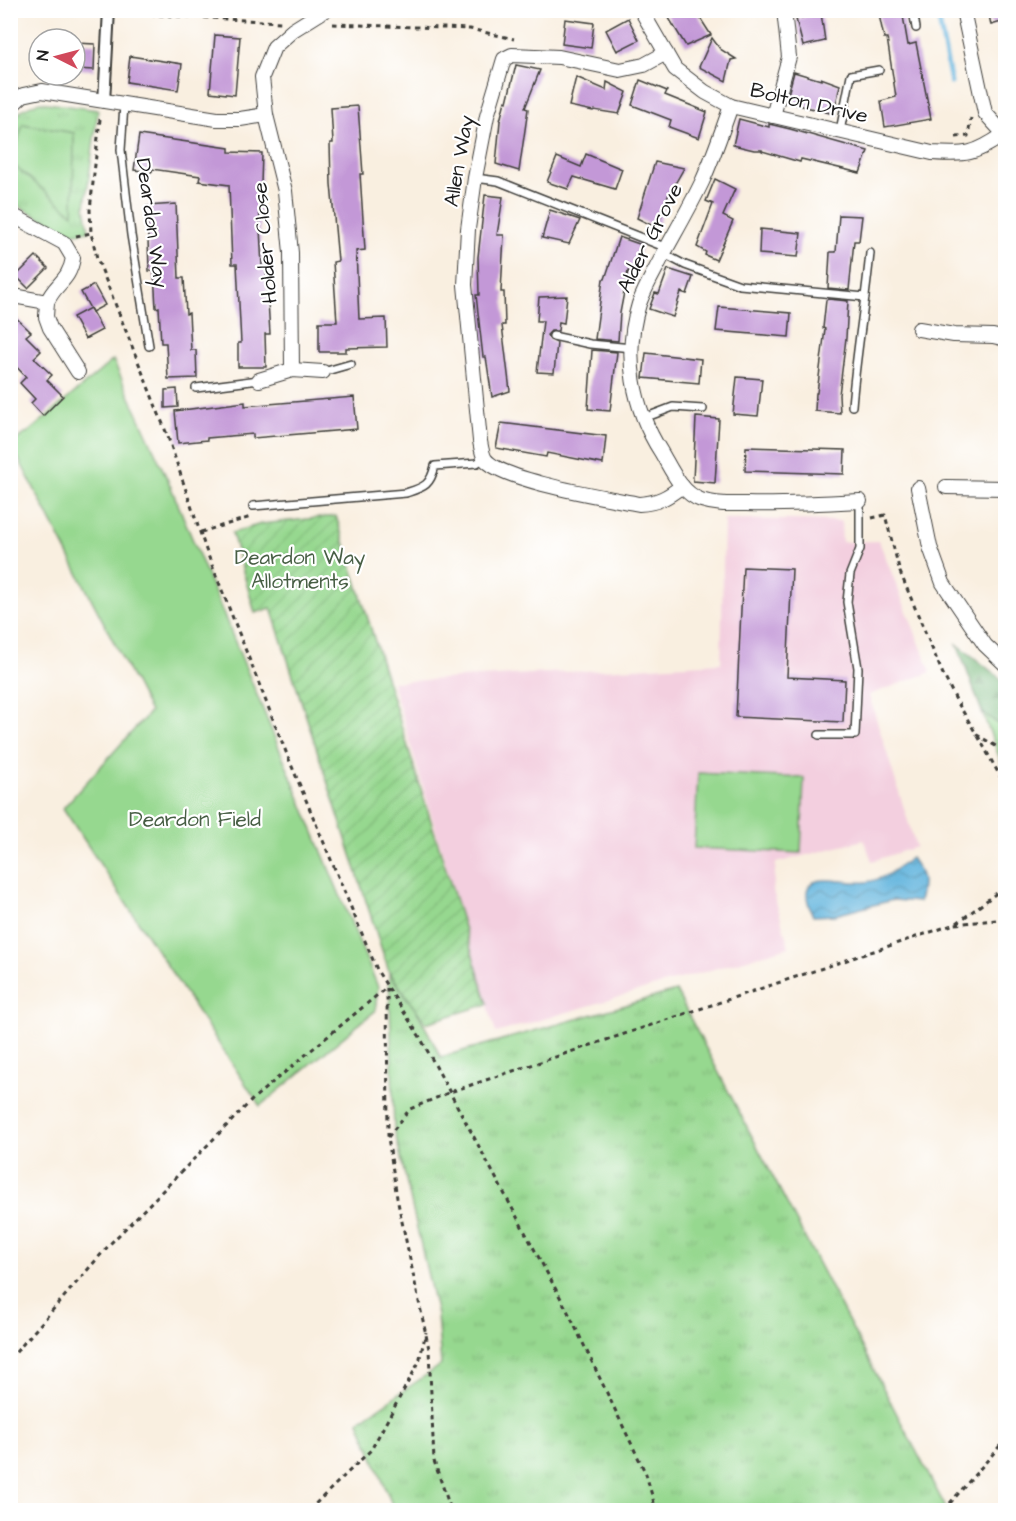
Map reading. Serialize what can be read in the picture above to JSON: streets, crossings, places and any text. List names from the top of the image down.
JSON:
{
  "streets": {
    "street": [
      "Bolton Drive",
      "Allen Way",
      "Alder Grove",
      "Holder Close"
    ],
    "lane": ["Deardon Way"]
  },
  "crossings": [
    ["Bolton Drive", "Allen Way"],
    ["Bolton Drive", "Alder Grove"]
  ],
  "parks": ["Deardon Way Allotments", "Deardon Field"],
  "north": "left"
}
